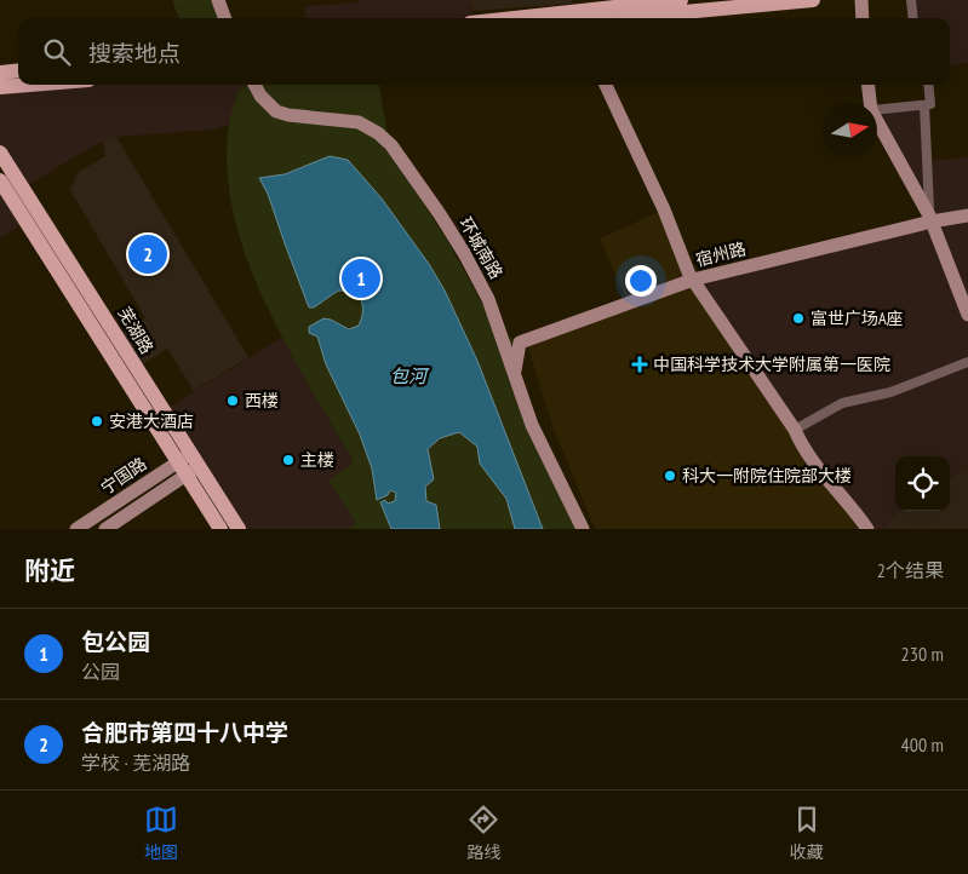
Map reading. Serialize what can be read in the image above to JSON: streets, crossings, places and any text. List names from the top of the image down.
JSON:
{
  "streets": {
    "main road": ["芜湖路"],
    "street": ["环城南路", "宿州路", "宁国路"]
  },
  "crossings": [
    ["环城南路", "宿州路"],
    ["芜湖路", "宁国路"]
  ],
  "water": ["包河"],
  "places": {
    "other": [
      "富世广场A座",
      "西楼",
      "安港大酒店",
      "主楼",
      "科大一附院住院部大楼"
    ],
    "health": ["中国科学技术大学附属第一医院"]
  },
  "north": "right",
  "page": {
    "search": "搜索地点",
    "pins": ["2", "1"],
    "heading": ["附近", "2个结果"],
    "list": [
      {
        "mark": "1",
        "name": "包公园",
        "note": "公园",
        "value": "230 m"
      },
      {
        "mark": "2",
        "name": "合肥市第四十八中学",
        "note": "学校 · 芜湖路",
        "value": "400 m"
      }
    ],
    "nav": ["地图", "路线", "收藏"]
  }
}
